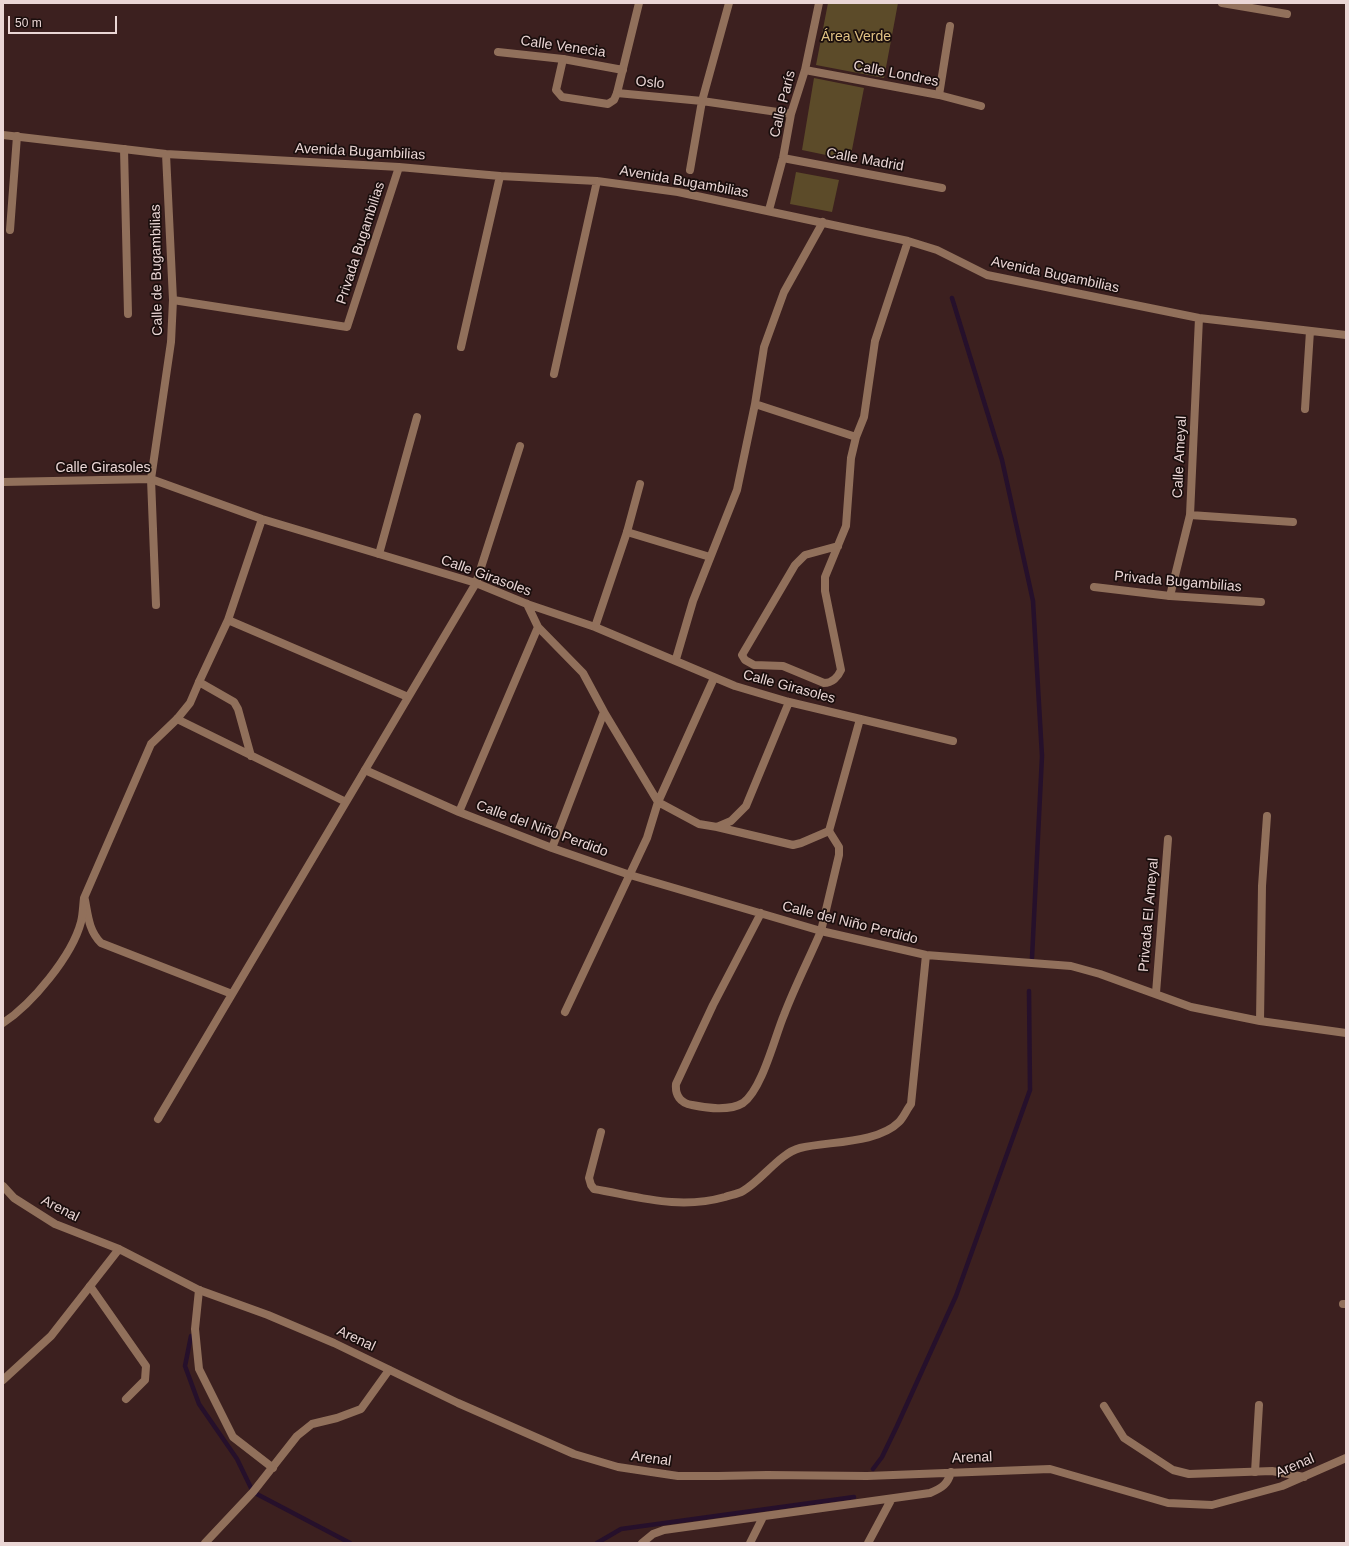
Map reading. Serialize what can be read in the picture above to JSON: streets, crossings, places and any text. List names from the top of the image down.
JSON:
{
  "streets": {
    "street": [
      "Calle Venecia",
      "Calle Londres",
      "Oslo",
      "Calle París",
      "Avenida Bugambilias",
      "Calle Madrid",
      "Privada Bugambilias",
      "Calle de Bugambilias",
      "Calle Ameyal",
      "Calle Girasoles",
      "Calle del Niño Perdido",
      "Privada El Ameyal",
      "Arenal"
    ]
  },
  "crossings": [
    ["Calle Venecia", "Oslo"],
    ["Calle Londres", "Calle París"],
    ["Calle París", "Avenida Bugambilias"],
    ["Calle París", "Calle Madrid"],
    ["Avenida Bugambilias", "Privada Bugambilias"],
    ["Avenida Bugambilias", "Calle de Bugambilias"],
    ["Avenida Bugambilias", "Calle Ameyal"],
    ["Privada Bugambilias", "Calle de Bugambilias"],
    ["Privada Bugambilias", "Calle Ameyal"],
    ["Calle de Bugambilias", "Calle Girasoles"],
    ["Calle del Niño Perdido", "Privada El Ameyal"]
  ],
  "parks": ["Área Verde"],
  "scale_bar": "50 m"
}
